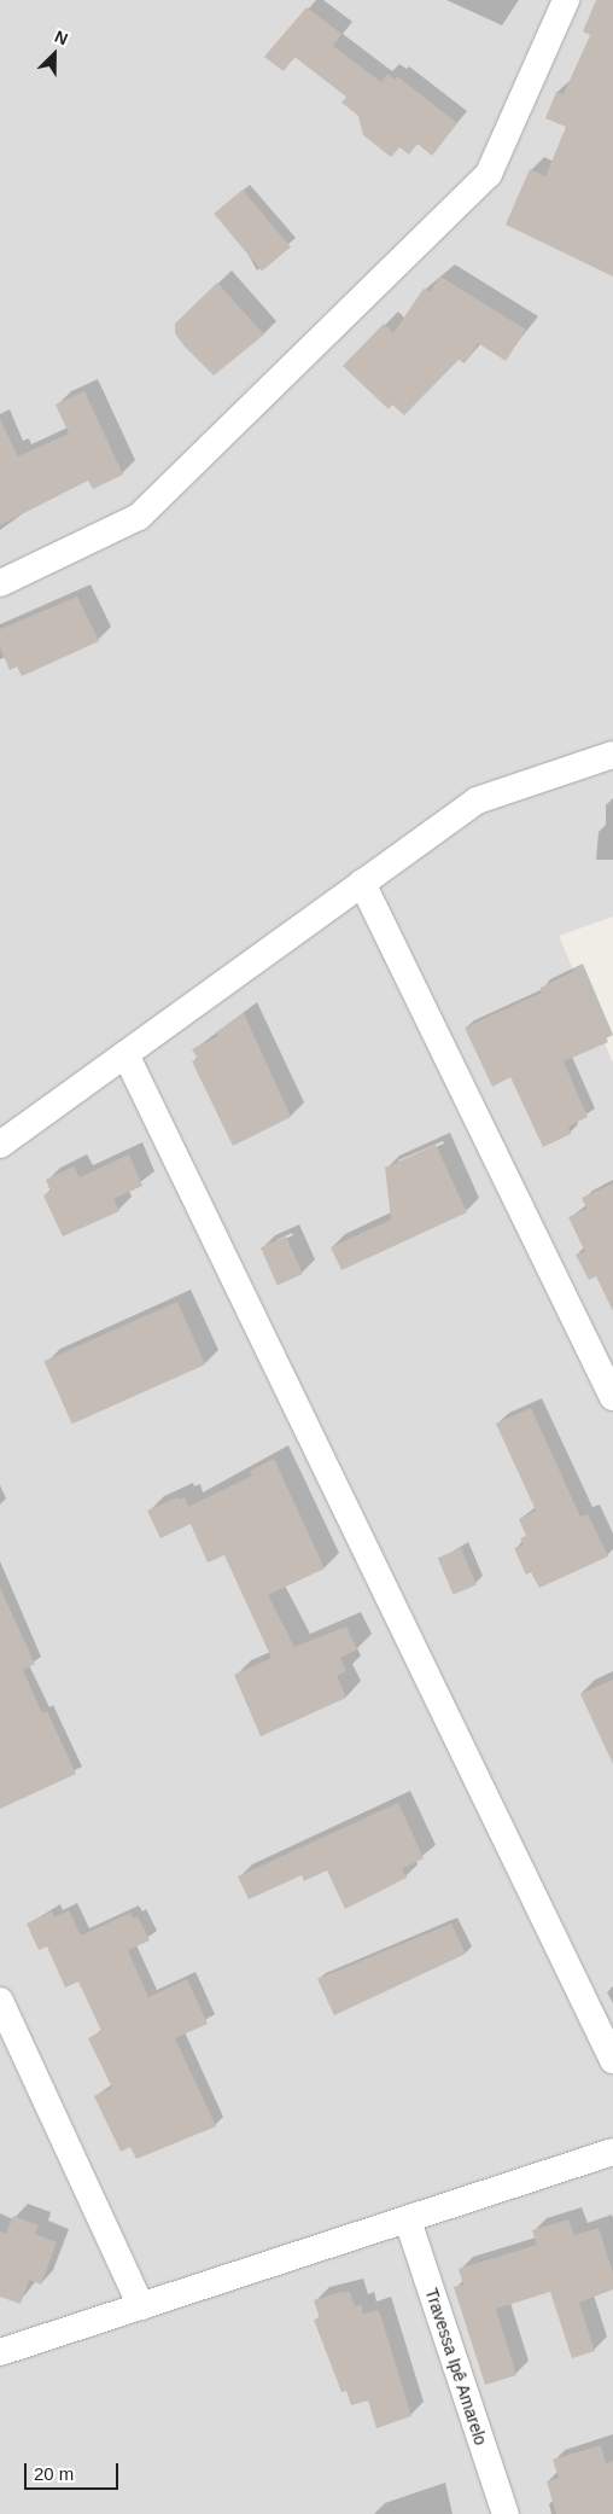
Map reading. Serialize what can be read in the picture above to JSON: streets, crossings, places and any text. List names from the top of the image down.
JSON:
{
  "streets": {
    "street": ["Travessa Ipê Amarelo"]
  },
  "scale_bar": "20 m",
  "north": "top right"
}
